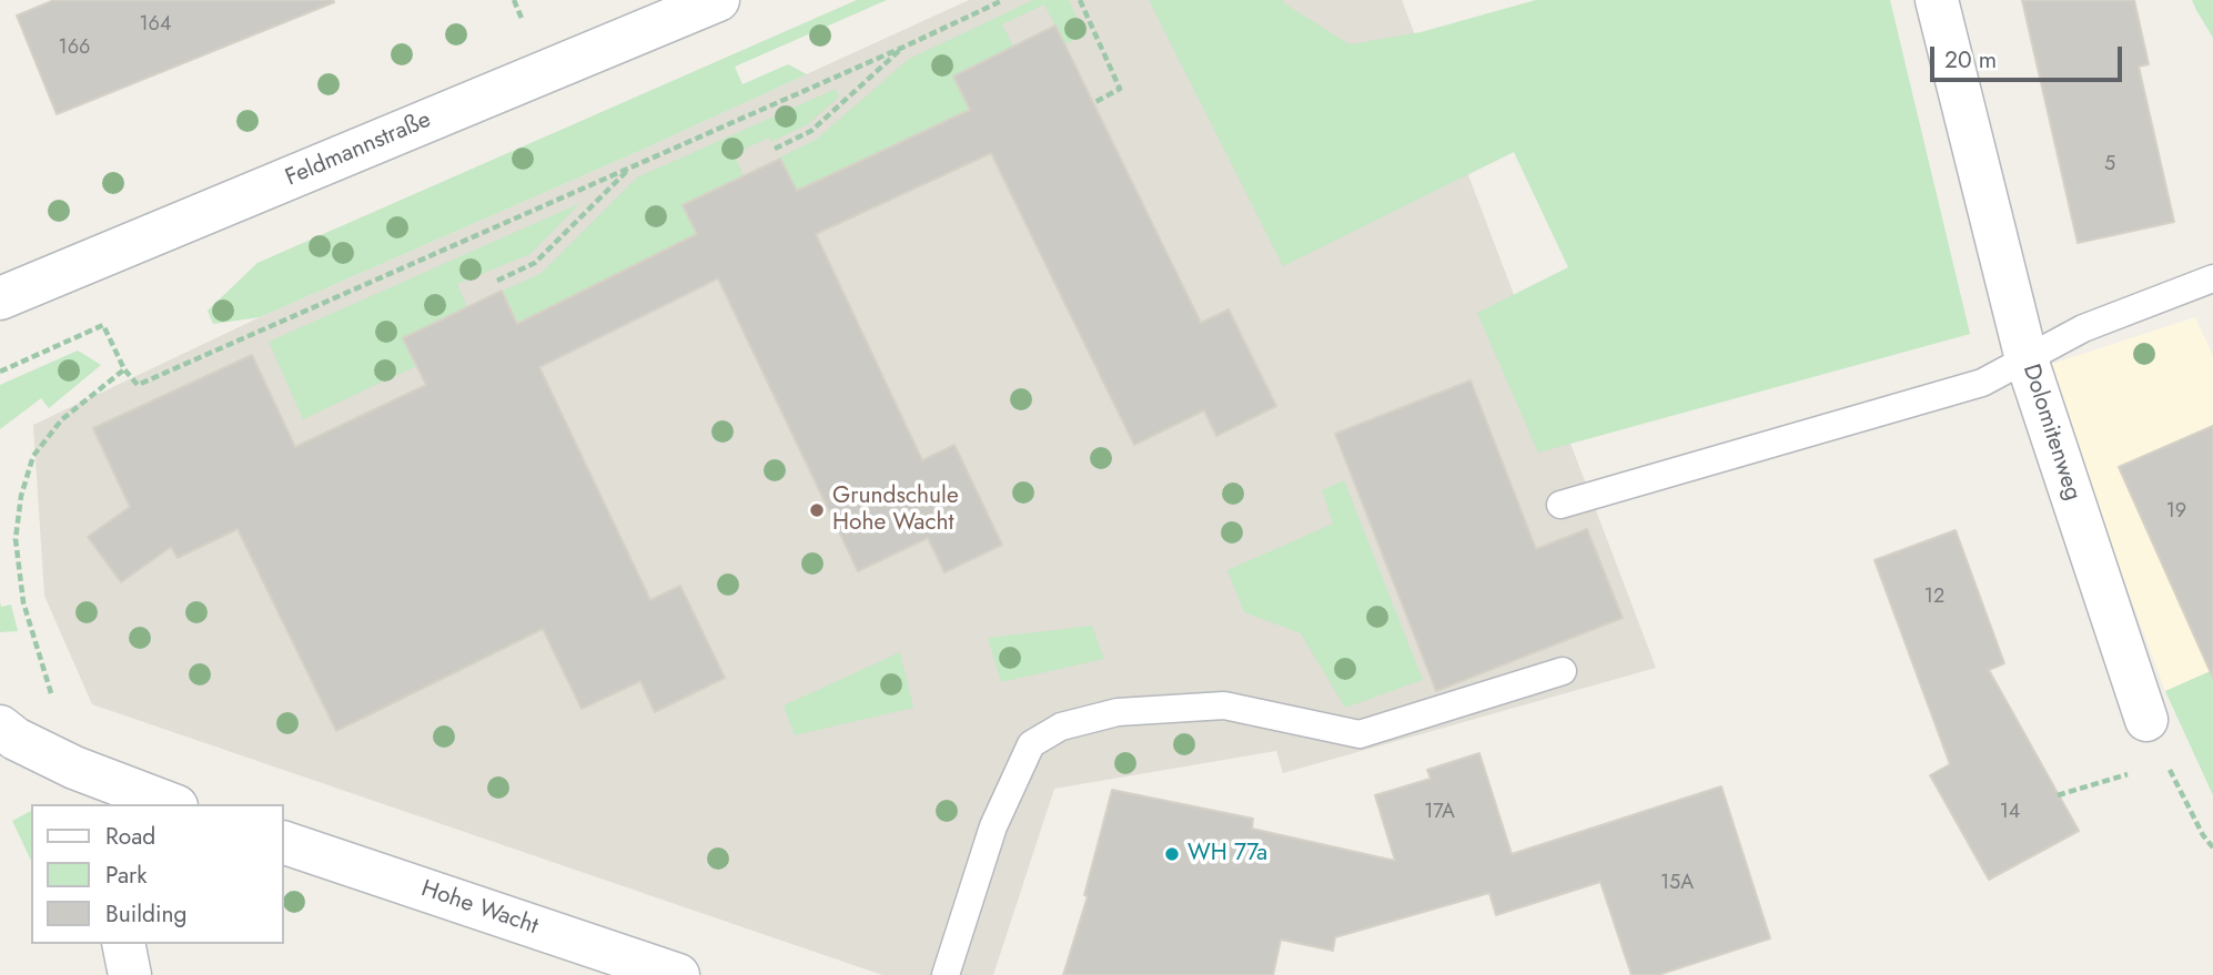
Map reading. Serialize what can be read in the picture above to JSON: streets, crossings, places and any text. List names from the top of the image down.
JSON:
{
  "streets": {
    "street": ["Feldmannstraße", "Dolomitenweg", "Hohe Wacht"]
  },
  "places": ["Grundschule Hohe Wacht", "WH 77a"],
  "house_numbers": [
    "164",
    "166",
    "5",
    "19",
    "12",
    "17A",
    "14",
    "15A"
  ],
  "legend": ["Road", "Park", "Building"],
  "scale_bar": "20 m"
}
